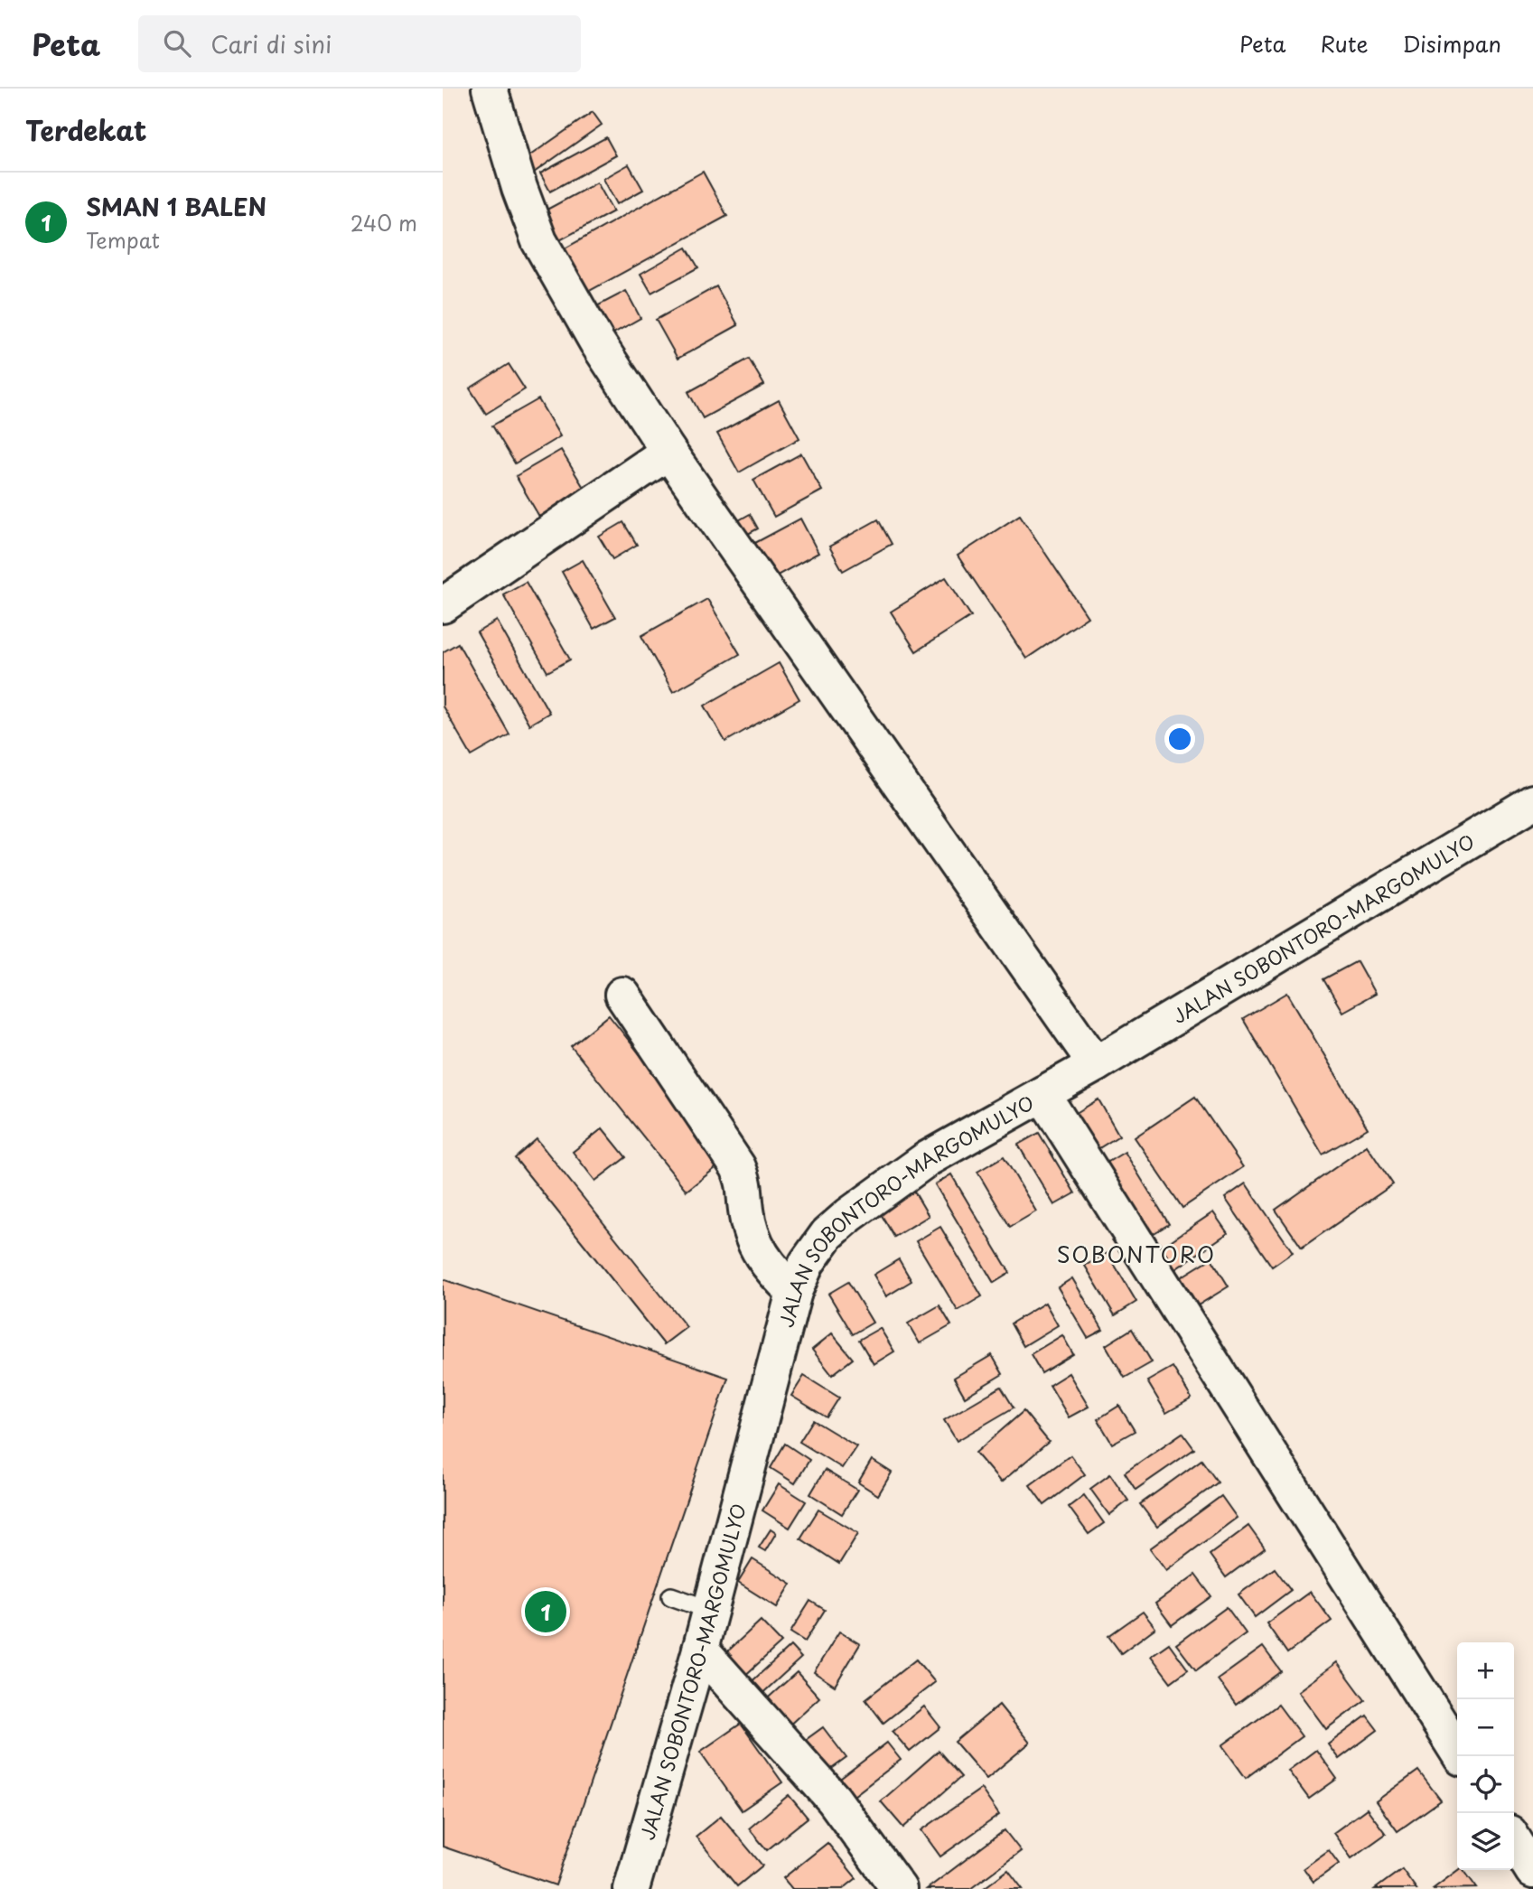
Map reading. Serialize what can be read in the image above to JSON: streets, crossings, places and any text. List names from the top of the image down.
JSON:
{
  "streets": {
    "street": ["JALAN SOBONTORO-MARGOMULYO"]
  },
  "districts": ["SOBONTORO"],
  "page": {
    "header": "Peta",
    "search": "Cari di sini",
    "nav": ["Peta", "Rute", "Disimpan"],
    "heading": "Terdekat",
    "list": [
      {
        "mark": "1",
        "name": "SMAN 1 BALEN",
        "note": "Tempat",
        "value": "240 m"
      }
    ],
    "pins": "1",
    "map_buttons": ["+", "−"]
  }
}
